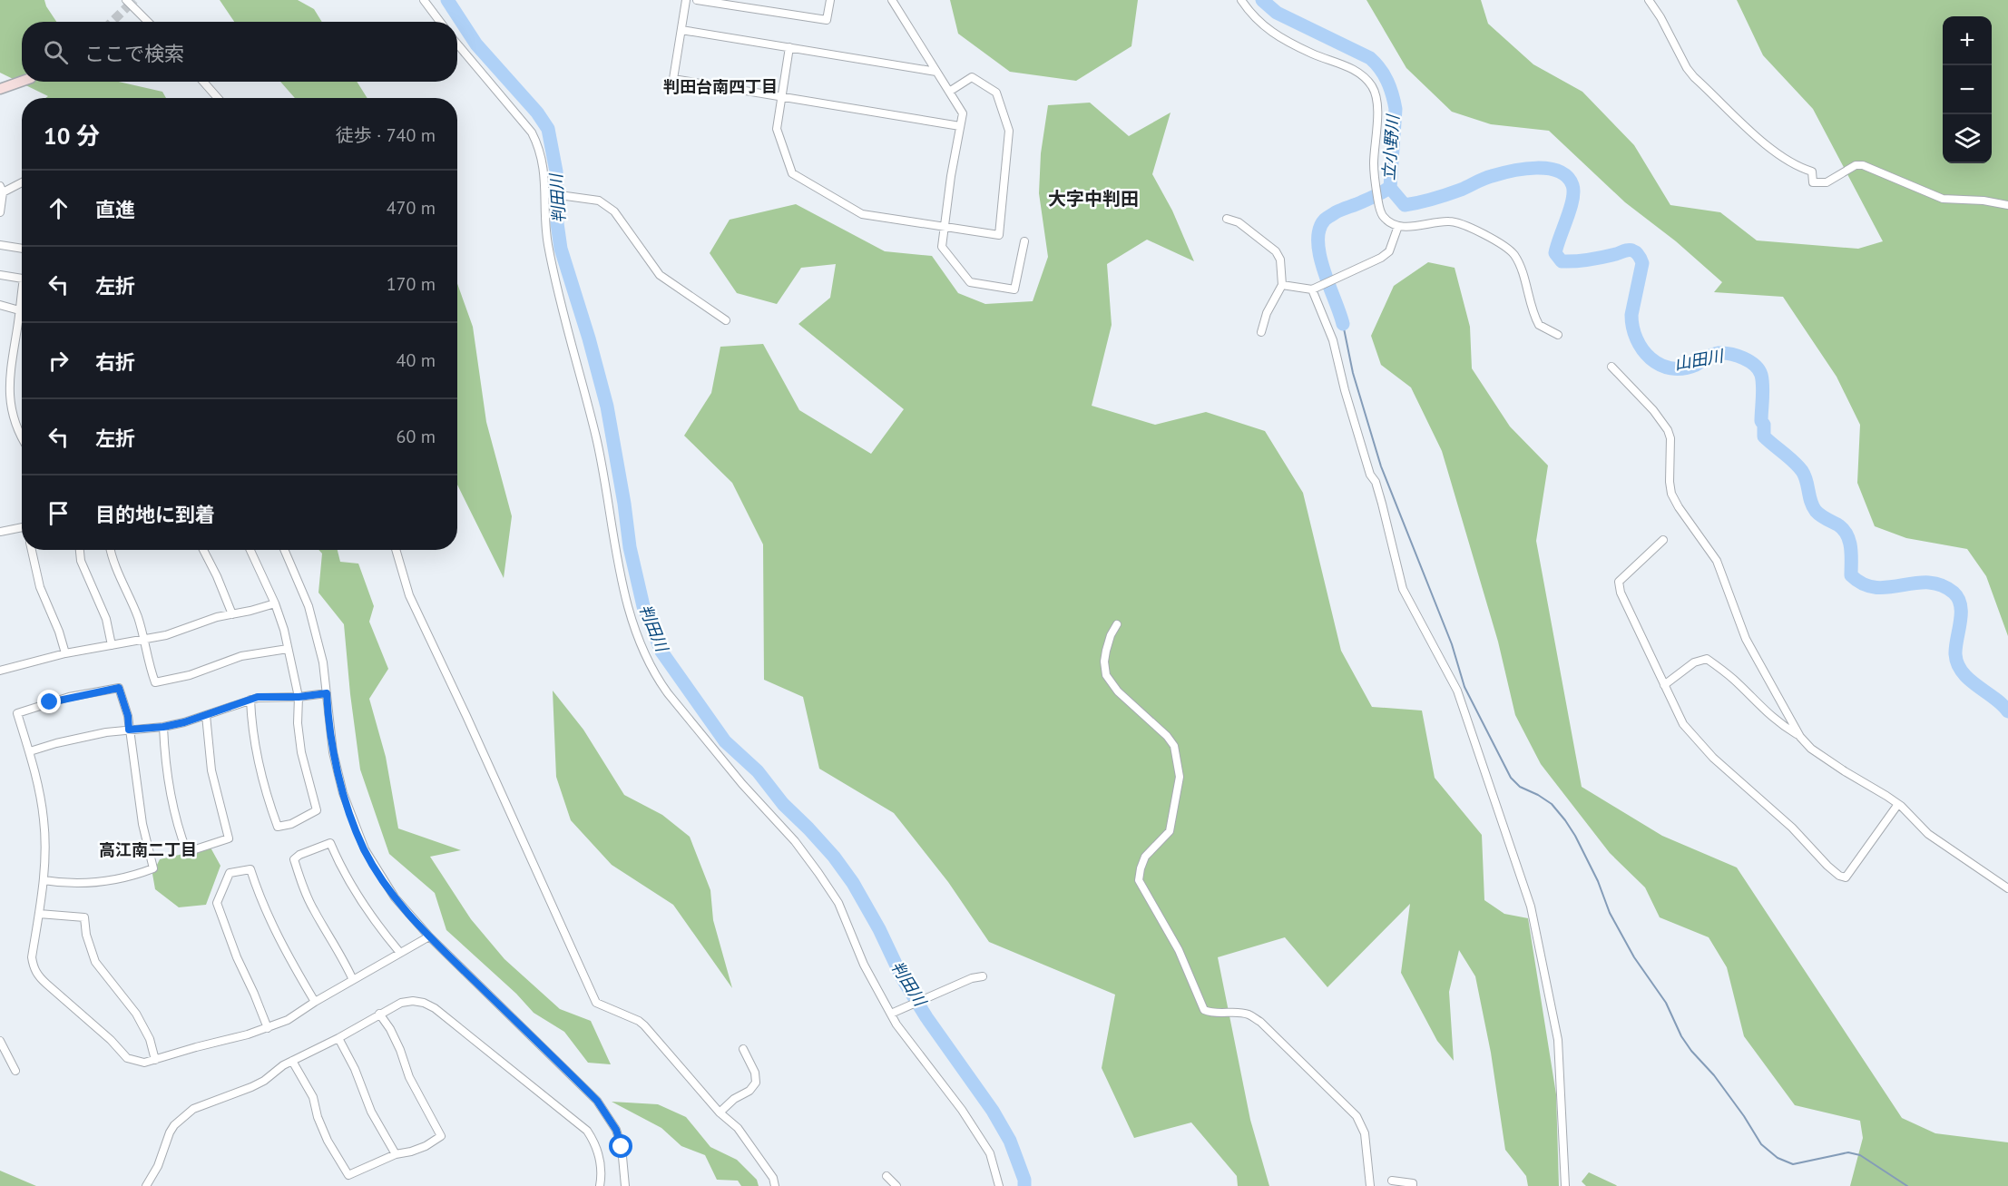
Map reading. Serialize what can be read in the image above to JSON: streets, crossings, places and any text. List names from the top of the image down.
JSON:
{
  "districts": ["判田台南四丁目", "大字中判田", "高江南二丁目"],
  "water": ["立小野川", "判田川", "山田川"],
  "page": {
    "map_buttons": ["+", "−"],
    "search": "ここで検索",
    "heading": ["10 分", "徒歩 · 740 m"],
    "list": [
      ["直進", "470 m"],
      ["左折", "170 m"],
      ["右折", "40 m"],
      ["左折", "60 m"],
      "目的地に到着"
    ]
  }
}
